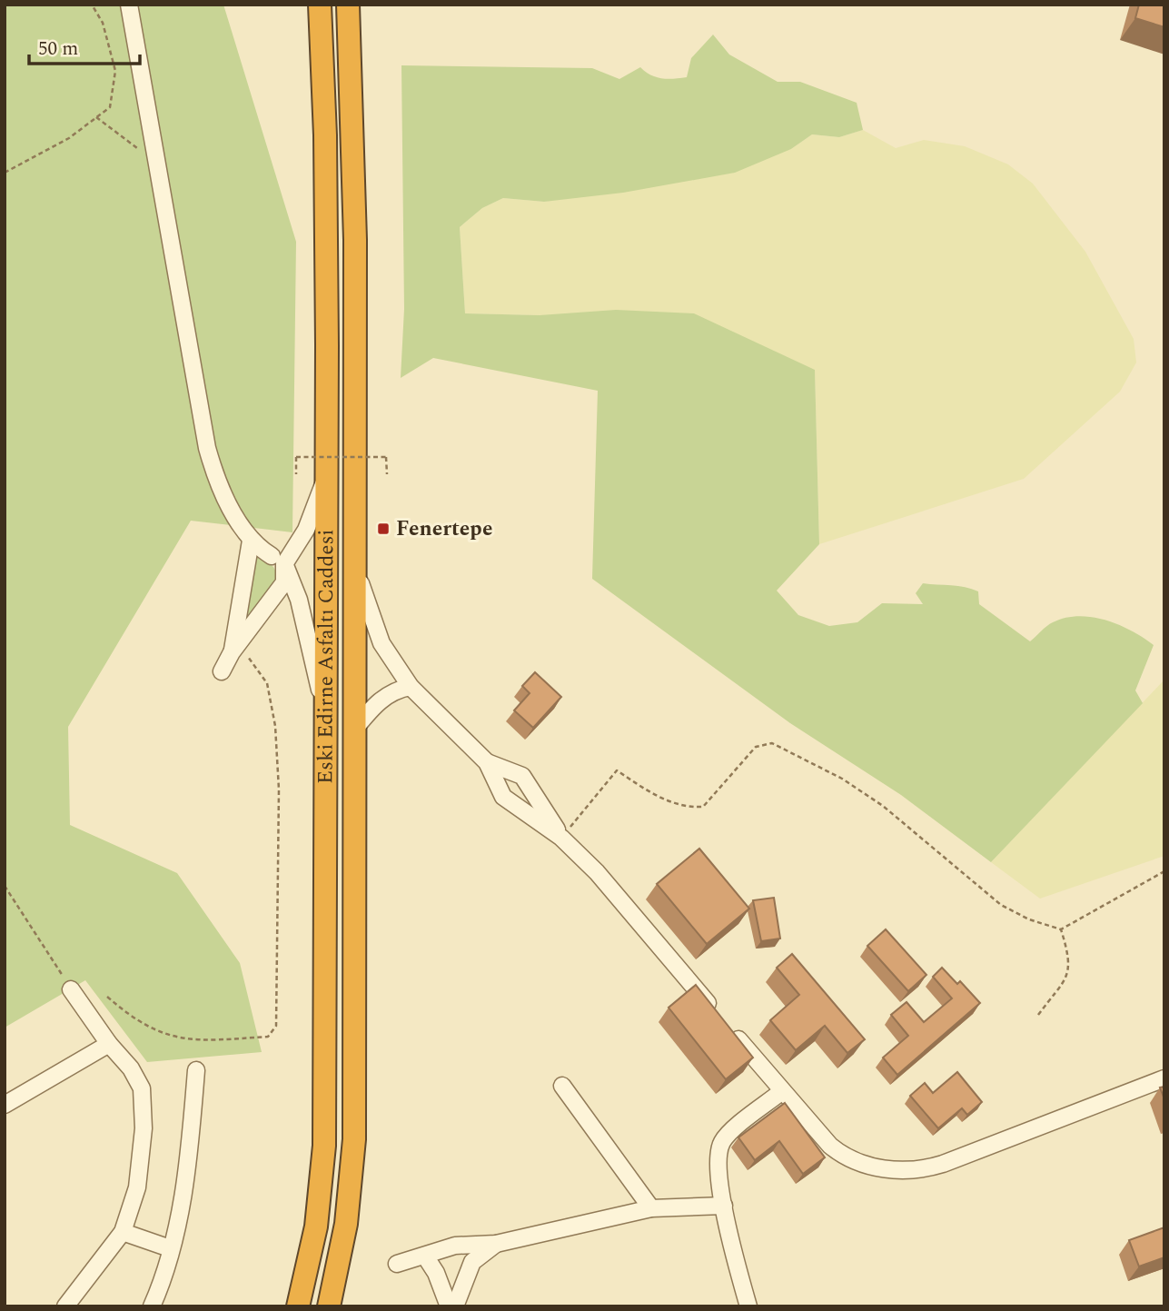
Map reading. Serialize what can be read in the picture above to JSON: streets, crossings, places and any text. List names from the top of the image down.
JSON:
{
  "streets": {
    "highway": ["Eski Edirne Asfaltı Caddesi"]
  },
  "places": {
    "transit": ["Fenertepe"]
  },
  "scale_bar": "50 m"
}
